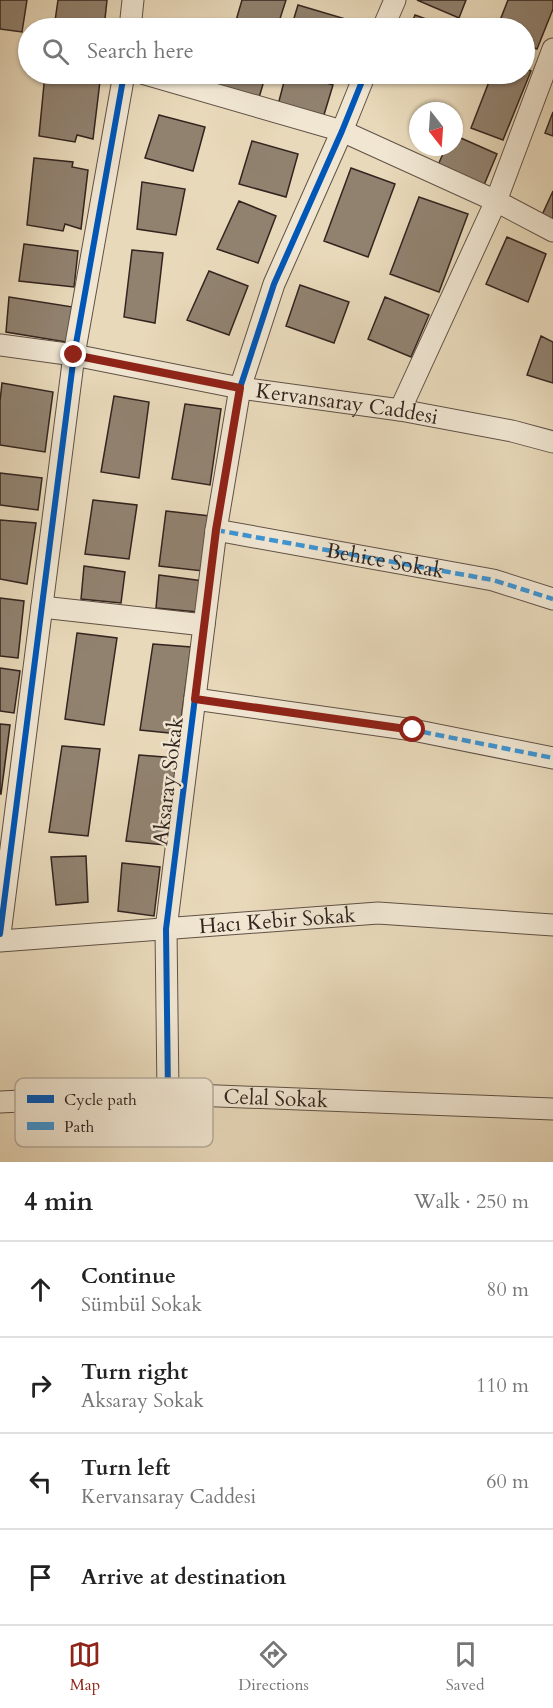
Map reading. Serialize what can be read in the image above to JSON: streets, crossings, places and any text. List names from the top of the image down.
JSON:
{
  "streets": {
    "street": [
      "Kervansaray Caddesi",
      "Behice Sokak",
      "Aksaray Sokak",
      "Hacı Kebir Sokak",
      "Celal Sokak"
    ]
  },
  "crossings": [
    ["Kervansaray Caddesi", "Aksaray Sokak"],
    ["Behice Sokak", "Aksaray Sokak"],
    ["Aksaray Sokak", "Hacı Kebir Sokak"]
  ],
  "legend": ["Cycle path", "Path"],
  "north": "bottom",
  "page": {
    "search": "Search here",
    "heading": ["4 min", "Walk · 250 m"],
    "list": [
      ["Continue", "Sümbül Sokak", "80 m"],
      ["Turn right", "Aksaray Sokak", "110 m"],
      ["Turn left", "Kervansaray Caddesi", "60 m"],
      "Arrive at destination"
    ],
    "nav": ["Map", "Directions", "Saved"]
  }
}
